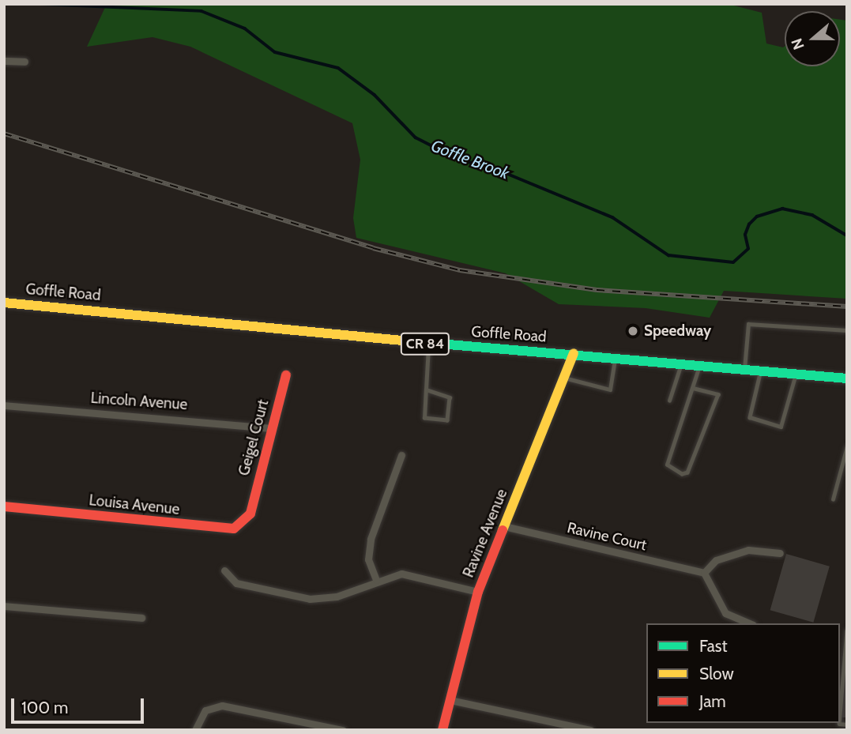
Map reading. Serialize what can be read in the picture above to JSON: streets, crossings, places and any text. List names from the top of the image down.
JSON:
{
  "streets": {
    "main road": [
      "Goffle Road",
      "CR 84",
      "Geigel Court",
      "Louisa Avenue",
      "Ravine Avenue"
    ],
    "street": ["Lincoln Avenue", "Ravine Court"]
  },
  "crossings": [
    ["Goffle Road", "Ravine Avenue"],
    ["Lincoln Avenue", "Geigel Court"],
    ["Geigel Court", "Louisa Avenue"],
    ["Ravine Avenue", "Ravine Court"]
  ],
  "water": ["Goffle Brook"],
  "places": ["Speedway"],
  "legend": ["Fast", "Slow", "Jam"],
  "scale_bar": "100 m",
  "north": "left"
}
